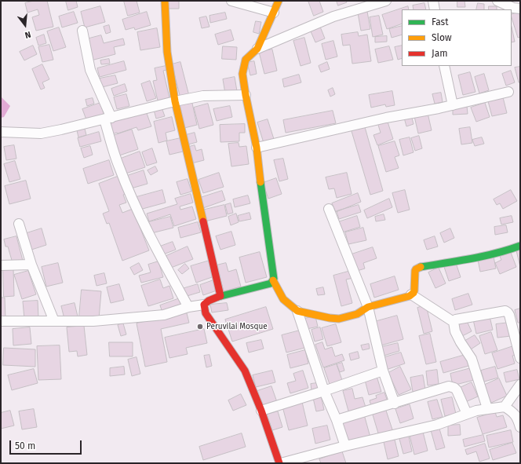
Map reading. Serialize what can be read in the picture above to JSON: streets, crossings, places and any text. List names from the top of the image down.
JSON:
{
  "places": ["Peruvilai Mosque"],
  "legend": ["Fast", "Slow", "Jam"],
  "scale_bar": "50 m",
  "north": "bottom"
}
